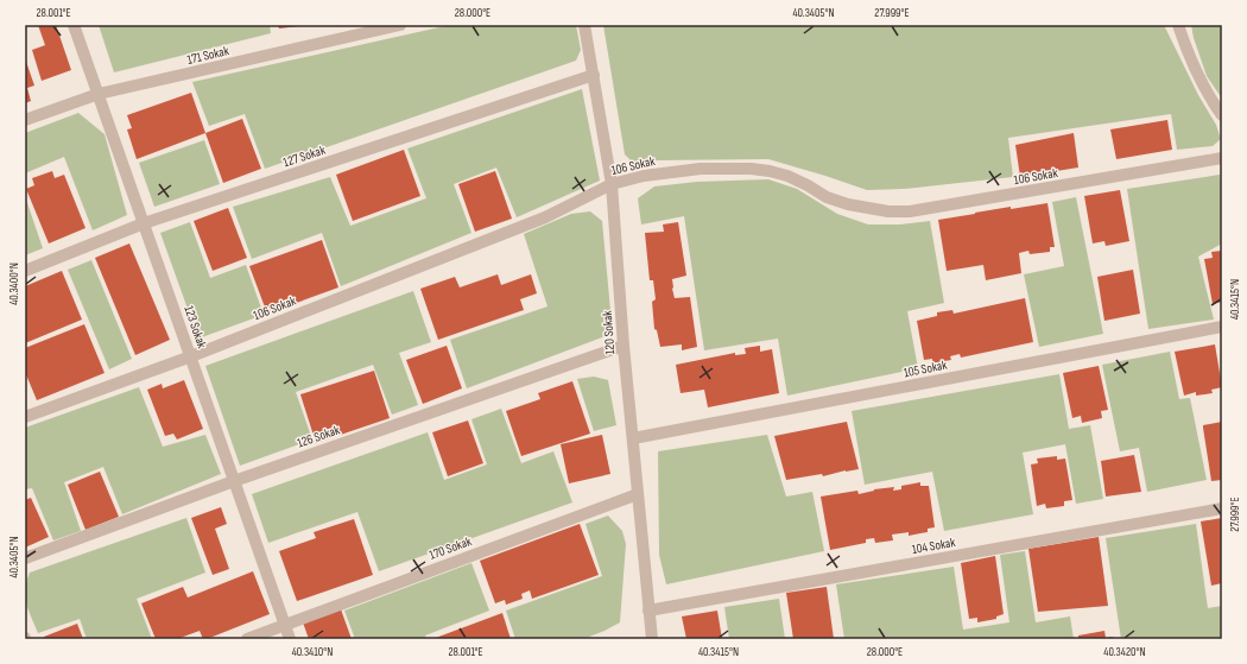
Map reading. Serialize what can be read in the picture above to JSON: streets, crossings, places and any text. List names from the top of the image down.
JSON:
{
  "streets": {
    "street": [
      "171 Sokak",
      "127 Sokak",
      "106 Sokak",
      "123 Sokak",
      "120 Sokak",
      "105 Sokak",
      "126 Sokak",
      "104 Sokak",
      "170 Sokak"
    ]
  },
  "crossings": [
    ["171 Sokak", "123 Sokak"],
    ["127 Sokak", "123 Sokak"],
    ["127 Sokak", "120 Sokak"],
    ["106 Sokak", "123 Sokak"],
    ["106 Sokak", "120 Sokak"],
    ["123 Sokak", "126 Sokak"],
    ["123 Sokak", "170 Sokak"],
    ["120 Sokak", "105 Sokak"],
    ["120 Sokak", "126 Sokak"],
    ["120 Sokak", "104 Sokak"],
    ["120 Sokak", "170 Sokak"]
  ],
  "coordinates": [
    "28.001°E",
    "28.000°E",
    "40.3405°N",
    "27.999°E",
    "40.3400°N",
    "40.3415°N",
    "40.3410°N",
    "40.3420°N"
  ]
}
